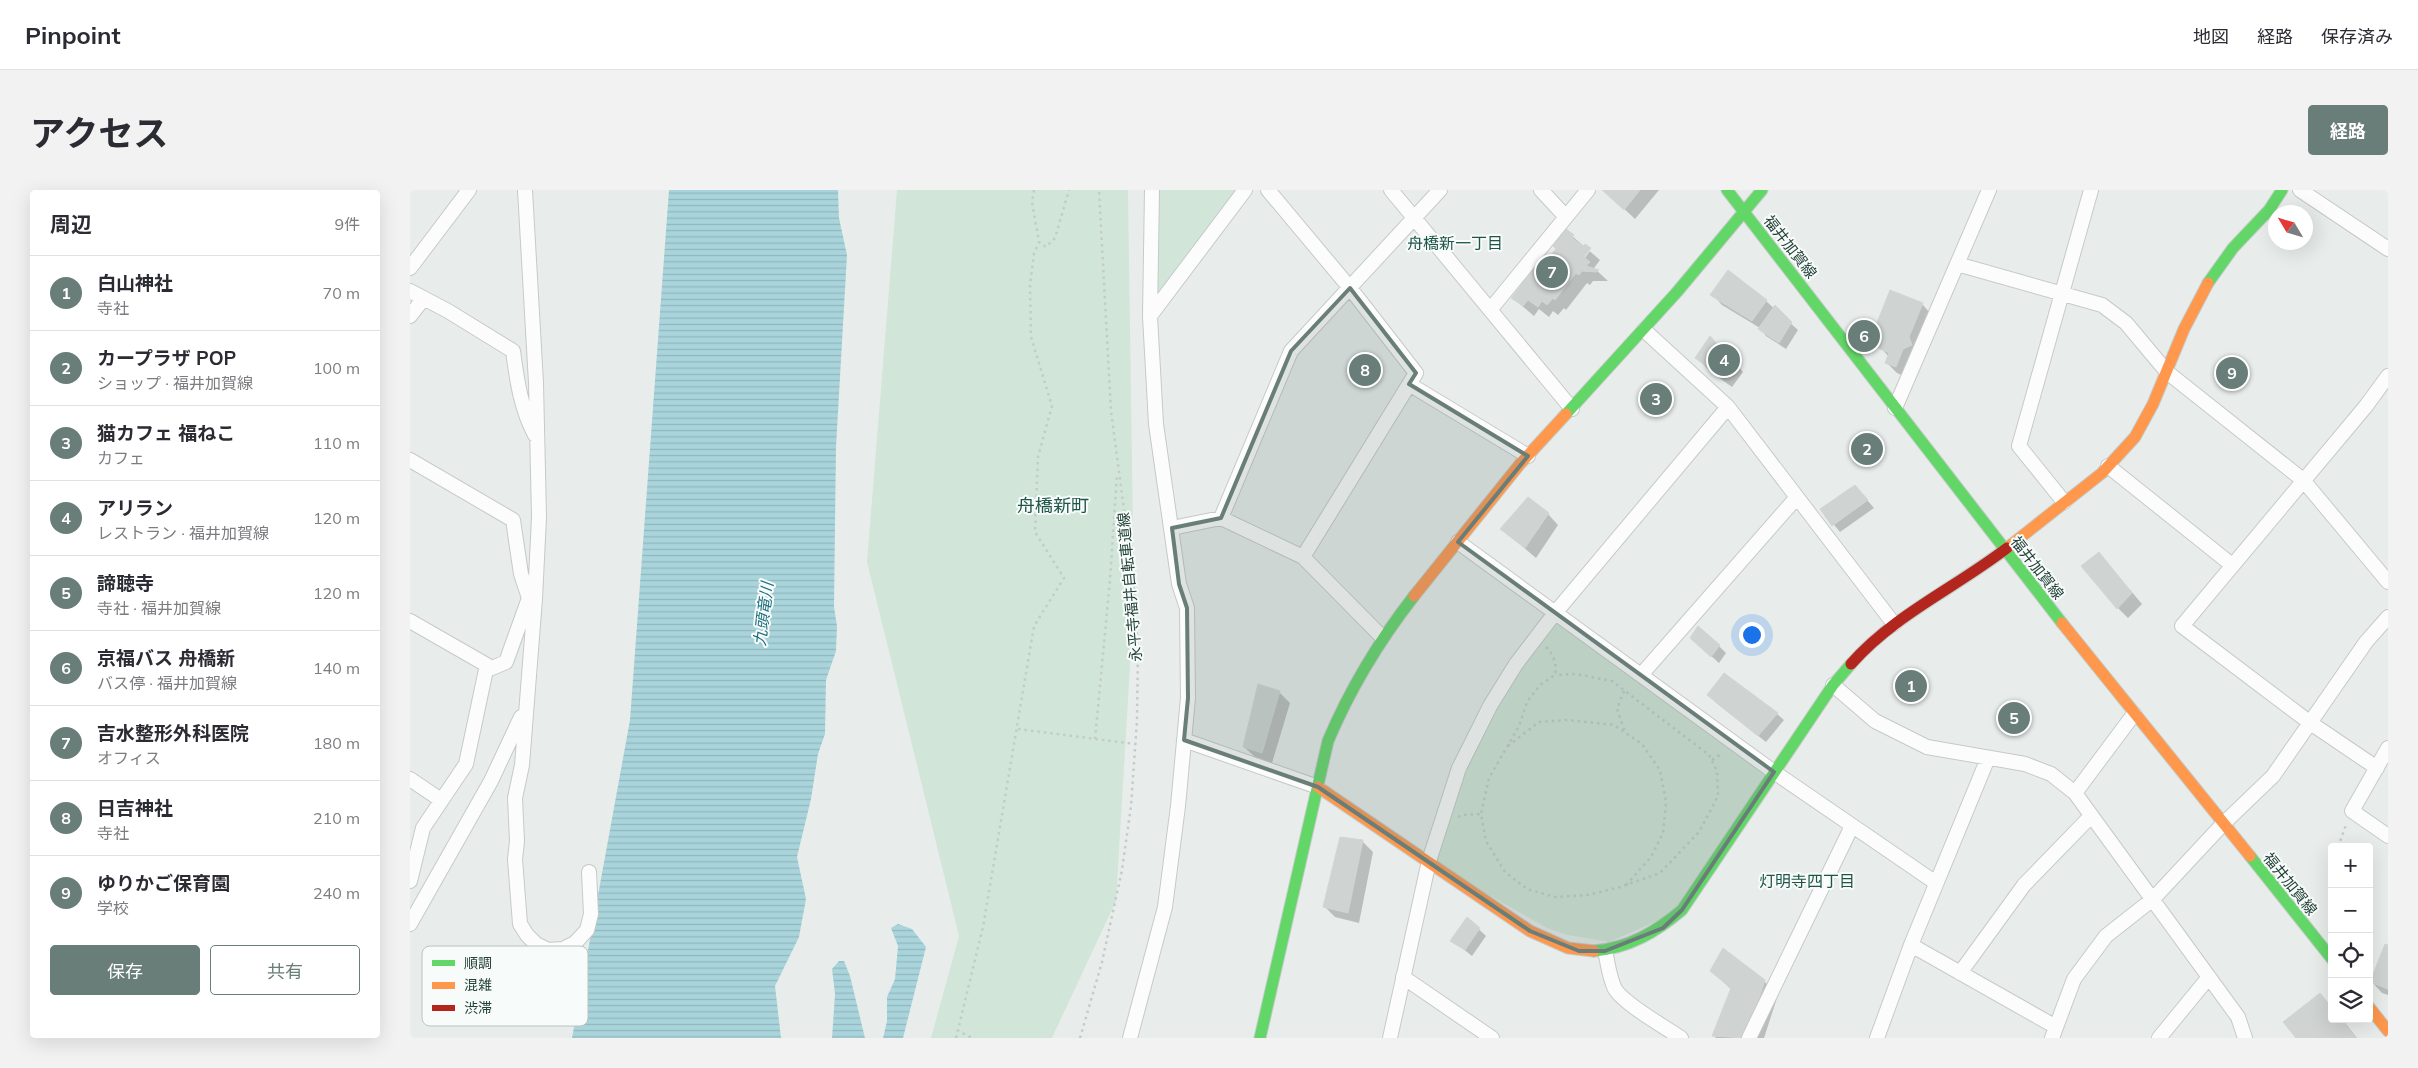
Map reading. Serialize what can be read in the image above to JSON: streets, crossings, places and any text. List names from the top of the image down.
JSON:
{
  "streets": {
    "street": ["福井加賀線"],
    "path": ["永平寺福井自転車道線"]
  },
  "districts": ["舟橋新一丁目", "舟橋新町", "灯明寺四丁目"],
  "water": ["九頭竜川"],
  "legend": ["順調", "混雑", "渋滞"],
  "north": "top left",
  "page": {
    "header": "Pinpoint",
    "nav": ["地図", "経路", "保存済み"],
    "title": "アクセス",
    "buttons": [
      "経路",
      ["保存", "共有"]
    ],
    "heading": ["周辺", "9件"],
    "pins": [
      "7",
      "6",
      "4",
      "8",
      "9",
      "3",
      "2",
      "1",
      "5"
    ],
    "list": [
      {
        "mark": "1",
        "name": "白山神社",
        "note": "寺社",
        "value": "70 m"
      },
      {
        "mark": "2",
        "name": "カープラザ POP",
        "note": "ショップ · 福井加賀線",
        "value": "100 m"
      },
      {
        "mark": "3",
        "name": "猫カフェ 福ねこ",
        "note": "カフェ",
        "value": "110 m"
      },
      {
        "mark": "4",
        "name": "アリラン",
        "note": "レストラン · 福井加賀線",
        "value": "120 m"
      },
      {
        "mark": "5",
        "name": "諦聴寺",
        "note": "寺社 · 福井加賀線",
        "value": "120 m"
      },
      {
        "mark": "6",
        "name": "京福バス 舟橋新",
        "note": "バス停 · 福井加賀線",
        "value": "140 m"
      },
      {
        "mark": "7",
        "name": "吉水整形外科医院",
        "note": "オフィス",
        "value": "180 m"
      },
      {
        "mark": "8",
        "name": "日吉神社",
        "note": "寺社",
        "value": "210 m"
      },
      {
        "mark": "9",
        "name": "ゆりかご保育園",
        "note": "学校",
        "value": "240 m"
      }
    ],
    "map_buttons": ["+", "−"]
  }
}
